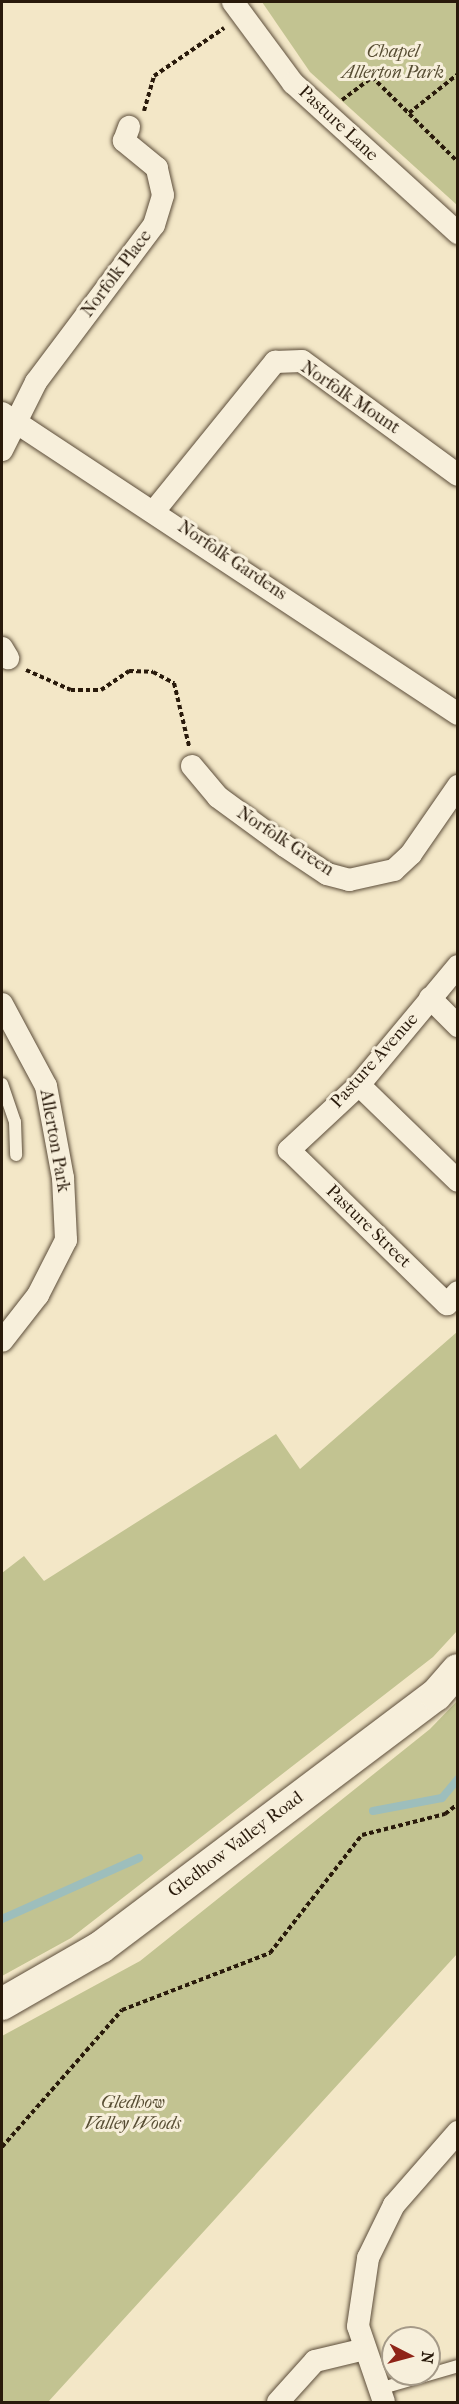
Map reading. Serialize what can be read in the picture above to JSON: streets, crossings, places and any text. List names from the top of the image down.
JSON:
{
  "streets": {
    "street": [
      "Pasture Lane",
      "Norfolk Place",
      "Norfolk Mount",
      "Norfolk Gardens",
      "Norfolk Green",
      "Pasture Avenue",
      "Allerton Park",
      "Pasture Street",
      "Gledhow Valley Road"
    ]
  },
  "crossings": [
    ["Norfolk Place", "Norfolk Gardens"],
    ["Norfolk Mount", "Norfolk Gardens"],
    ["Pasture Avenue", "Pasture Street"]
  ],
  "parks": ["Chapel Allerton Park", "Gledhow Valley Woods"],
  "north": "right"
}
